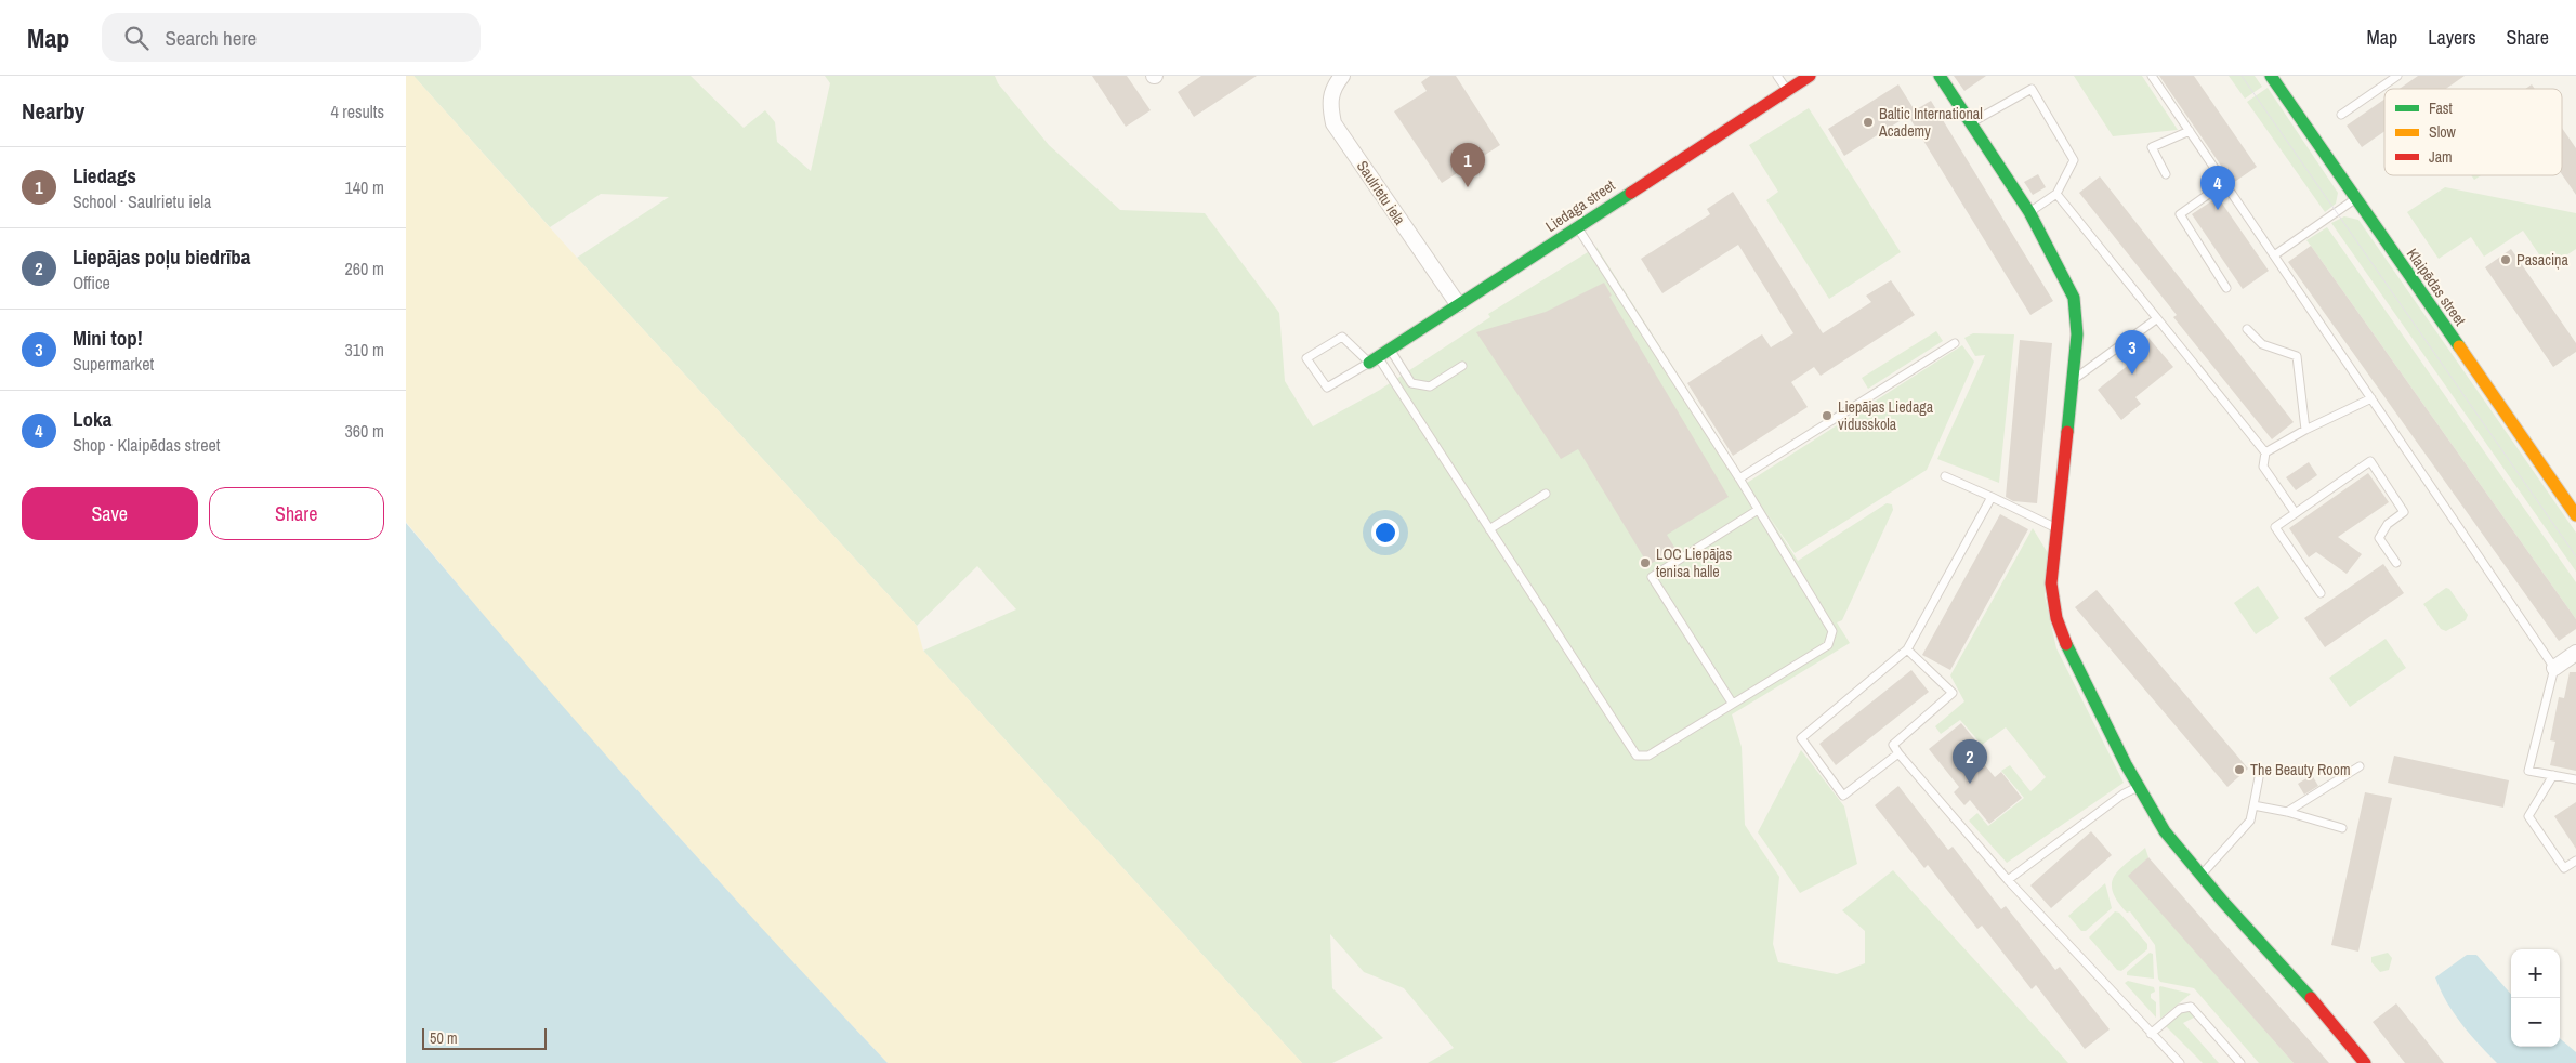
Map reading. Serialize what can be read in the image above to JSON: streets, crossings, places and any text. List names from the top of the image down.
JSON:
{
  "streets": {
    "street": ["Saulrietu iela", "Liedaga street", "Klaipēdas street"]
  },
  "crossings": [
    ["Saulrietu iela", "Liedaga street"]
  ],
  "places": [
    "Baltic International Academy",
    "Pasaciņa",
    "Liepājas Liedaga vidusskola",
    "LOC Liepājas tenisa halle",
    "The Beauty Room"
  ],
  "legend": ["Fast", "Slow", "Jam"],
  "scale_bar": "50 m",
  "page": {
    "header": "Map",
    "search": "Search here",
    "nav": ["Map", "Layers", "Share"],
    "heading": ["Nearby", "4 results"],
    "pins": [
      "1",
      "4",
      "3",
      "2"
    ],
    "list": [
      {
        "mark": "1",
        "name": "Liedags",
        "note": "School · Saulrietu iela",
        "value": "140 m"
      },
      {
        "mark": "2",
        "name": "Liepājas poļu biedrība",
        "note": "Office",
        "value": "260 m"
      },
      {
        "mark": "3",
        "name": "Mini top!",
        "note": "Supermarket",
        "value": "310 m"
      },
      {
        "mark": "4",
        "name": "Loka",
        "note": "Shop · Klaipēdas street",
        "value": "360 m"
      }
    ],
    "buttons": ["Save", "Share"],
    "map_buttons": ["+", "−"],
    "scale": "50 m"
  }
}
